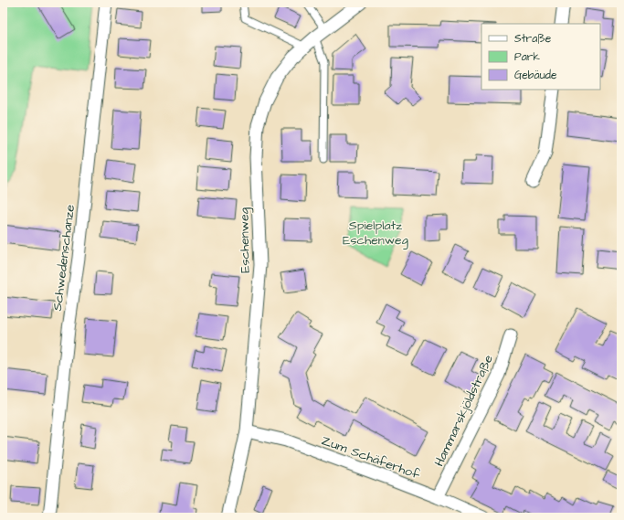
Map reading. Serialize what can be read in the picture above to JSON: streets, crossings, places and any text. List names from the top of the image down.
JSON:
{
  "streets": {
    "street": [
      "Eschenweg",
      "Schwedenschanze",
      "Hammarskjöldstraße",
      "Zum Schäferhof"
    ]
  },
  "crossings": [
    ["Eschenweg", "Zum Schäferhof"],
    ["Hammarskjöldstraße", "Zum Schäferhof"]
  ],
  "parks": ["Spielplatz Eschenweg"],
  "legend": ["Straße", "Park", "Gebäude"]
}
